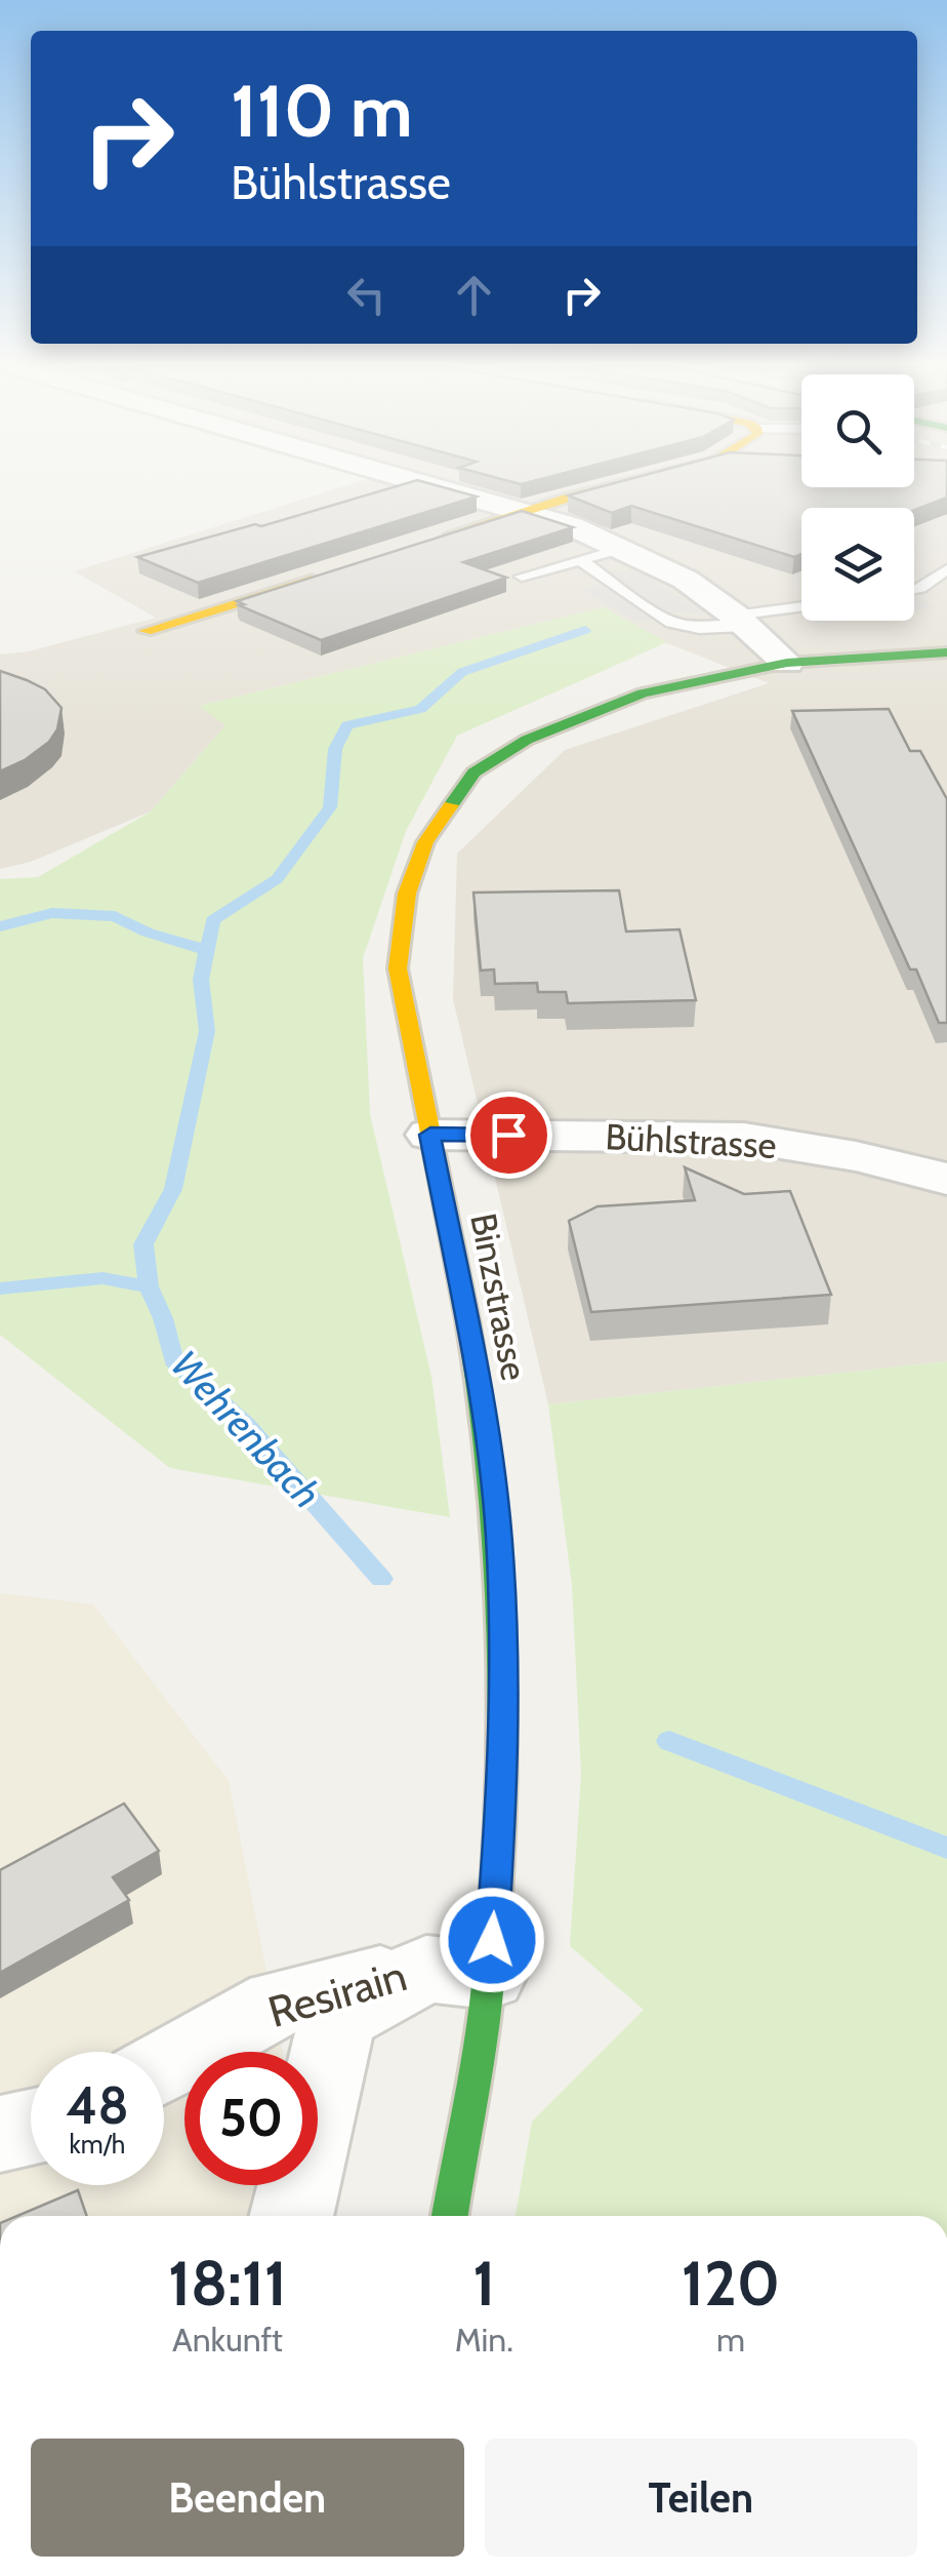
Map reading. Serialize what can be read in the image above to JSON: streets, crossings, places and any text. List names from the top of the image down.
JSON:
{
  "streets": {
    "main road": ["Binzstrasse"],
    "street": ["Bühlstrasse", "Resirain"]
  },
  "crossings": [
    ["Bühlstrasse", "Binzstrasse"],
    ["Binzstrasse", "Resirain"]
  ],
  "water": ["Wehrenbach"],
  "page": {
    "turn": ["110 m", "Bühlstrasse"],
    "speed": "48 km/h",
    "limit": "50",
    "eta": [
      "18:11",
      "Ankunft",
      "1",
      "Min.",
      "120",
      "m"
    ],
    "buttons": ["Beenden", "Teilen"]
  }
}
